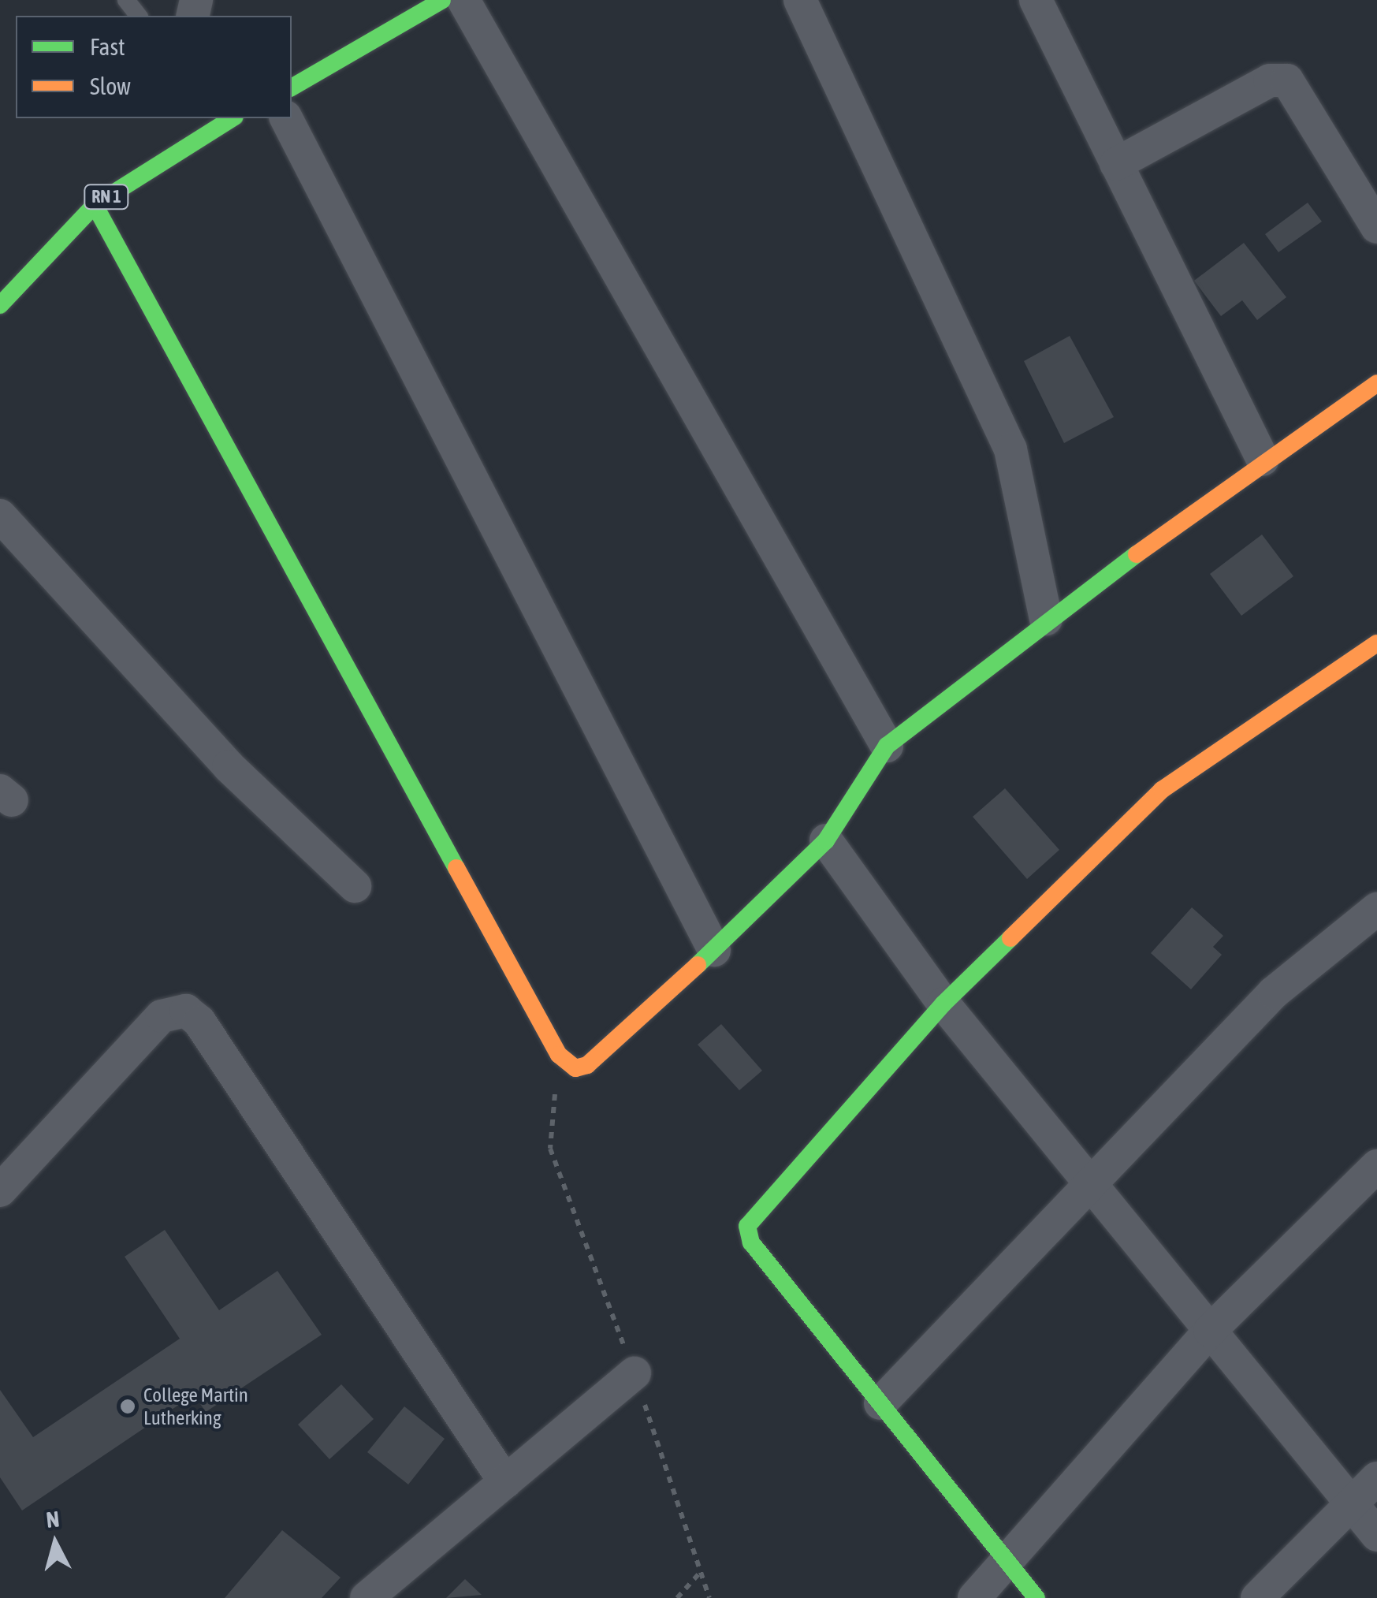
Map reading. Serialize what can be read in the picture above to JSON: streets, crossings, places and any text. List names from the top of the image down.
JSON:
{
  "streets": {
    "street": ["RN 1"]
  },
  "places": ["College Martin Lutherking"],
  "legend": ["Fast", "Slow"],
  "north": "top"
}
